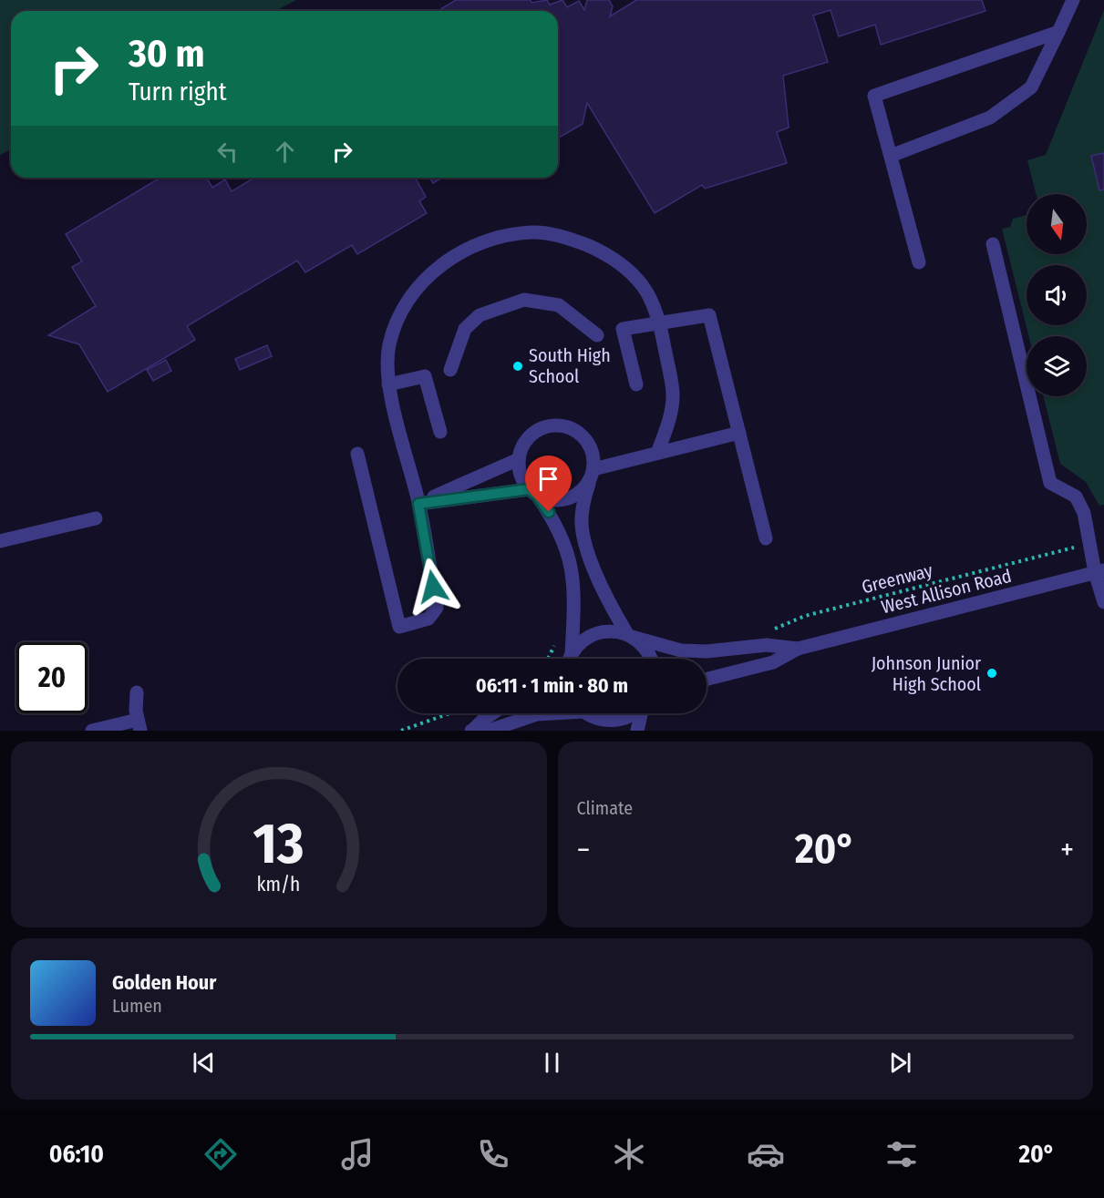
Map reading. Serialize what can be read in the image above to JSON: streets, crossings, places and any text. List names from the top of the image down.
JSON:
{
  "streets": {
    "street": ["West Allison Road"],
    "path": ["Greenway"]
  },
  "places": ["South High School", "Johnson Junior High School"],
  "north": "bottom",
  "page": {
    "turn": ["30 m", "Turn right"],
    "limit": "20",
    "trip": "06:11 · 1 min · 80 m",
    "tile": "Climate",
    "heat": ["−", "20°", "+"],
    "song": ["Golden Hour", "Lumen"],
    "tabs": ["06:10", "20°"],
    "gauge": ["13", "km/h"]
  }
}
